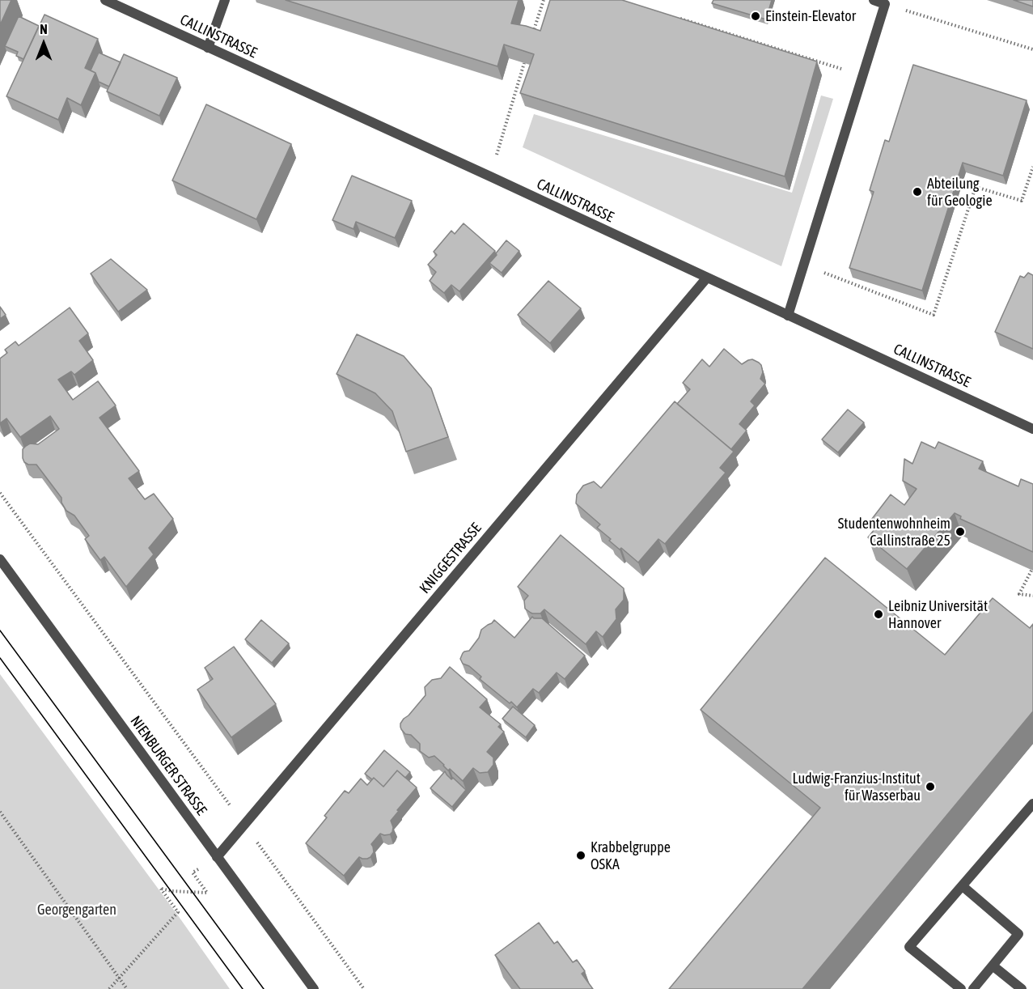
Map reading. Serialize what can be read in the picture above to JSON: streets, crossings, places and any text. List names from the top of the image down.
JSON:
{
  "streets": {
    "street": ["CALLINSTRASSE", "KNIGGESTRASSE", "NIENBURGER STRASSE"]
  },
  "crossings": [
    ["CALLINSTRASSE", "KNIGGESTRASSE"],
    ["KNIGGESTRASSE", "NIENBURGER STRASSE"]
  ],
  "parks": ["Georgengarten"],
  "places": [
    "Einstein-Elevator",
    "Abteilung für Geologie",
    "Studentenwohnheim Callinstraße 25",
    "Leibniz Universität Hannover",
    "Ludwig-Franzius-Institut für Wasserbau",
    "Krabbelgruppe OSKA"
  ],
  "north": "top"
}
